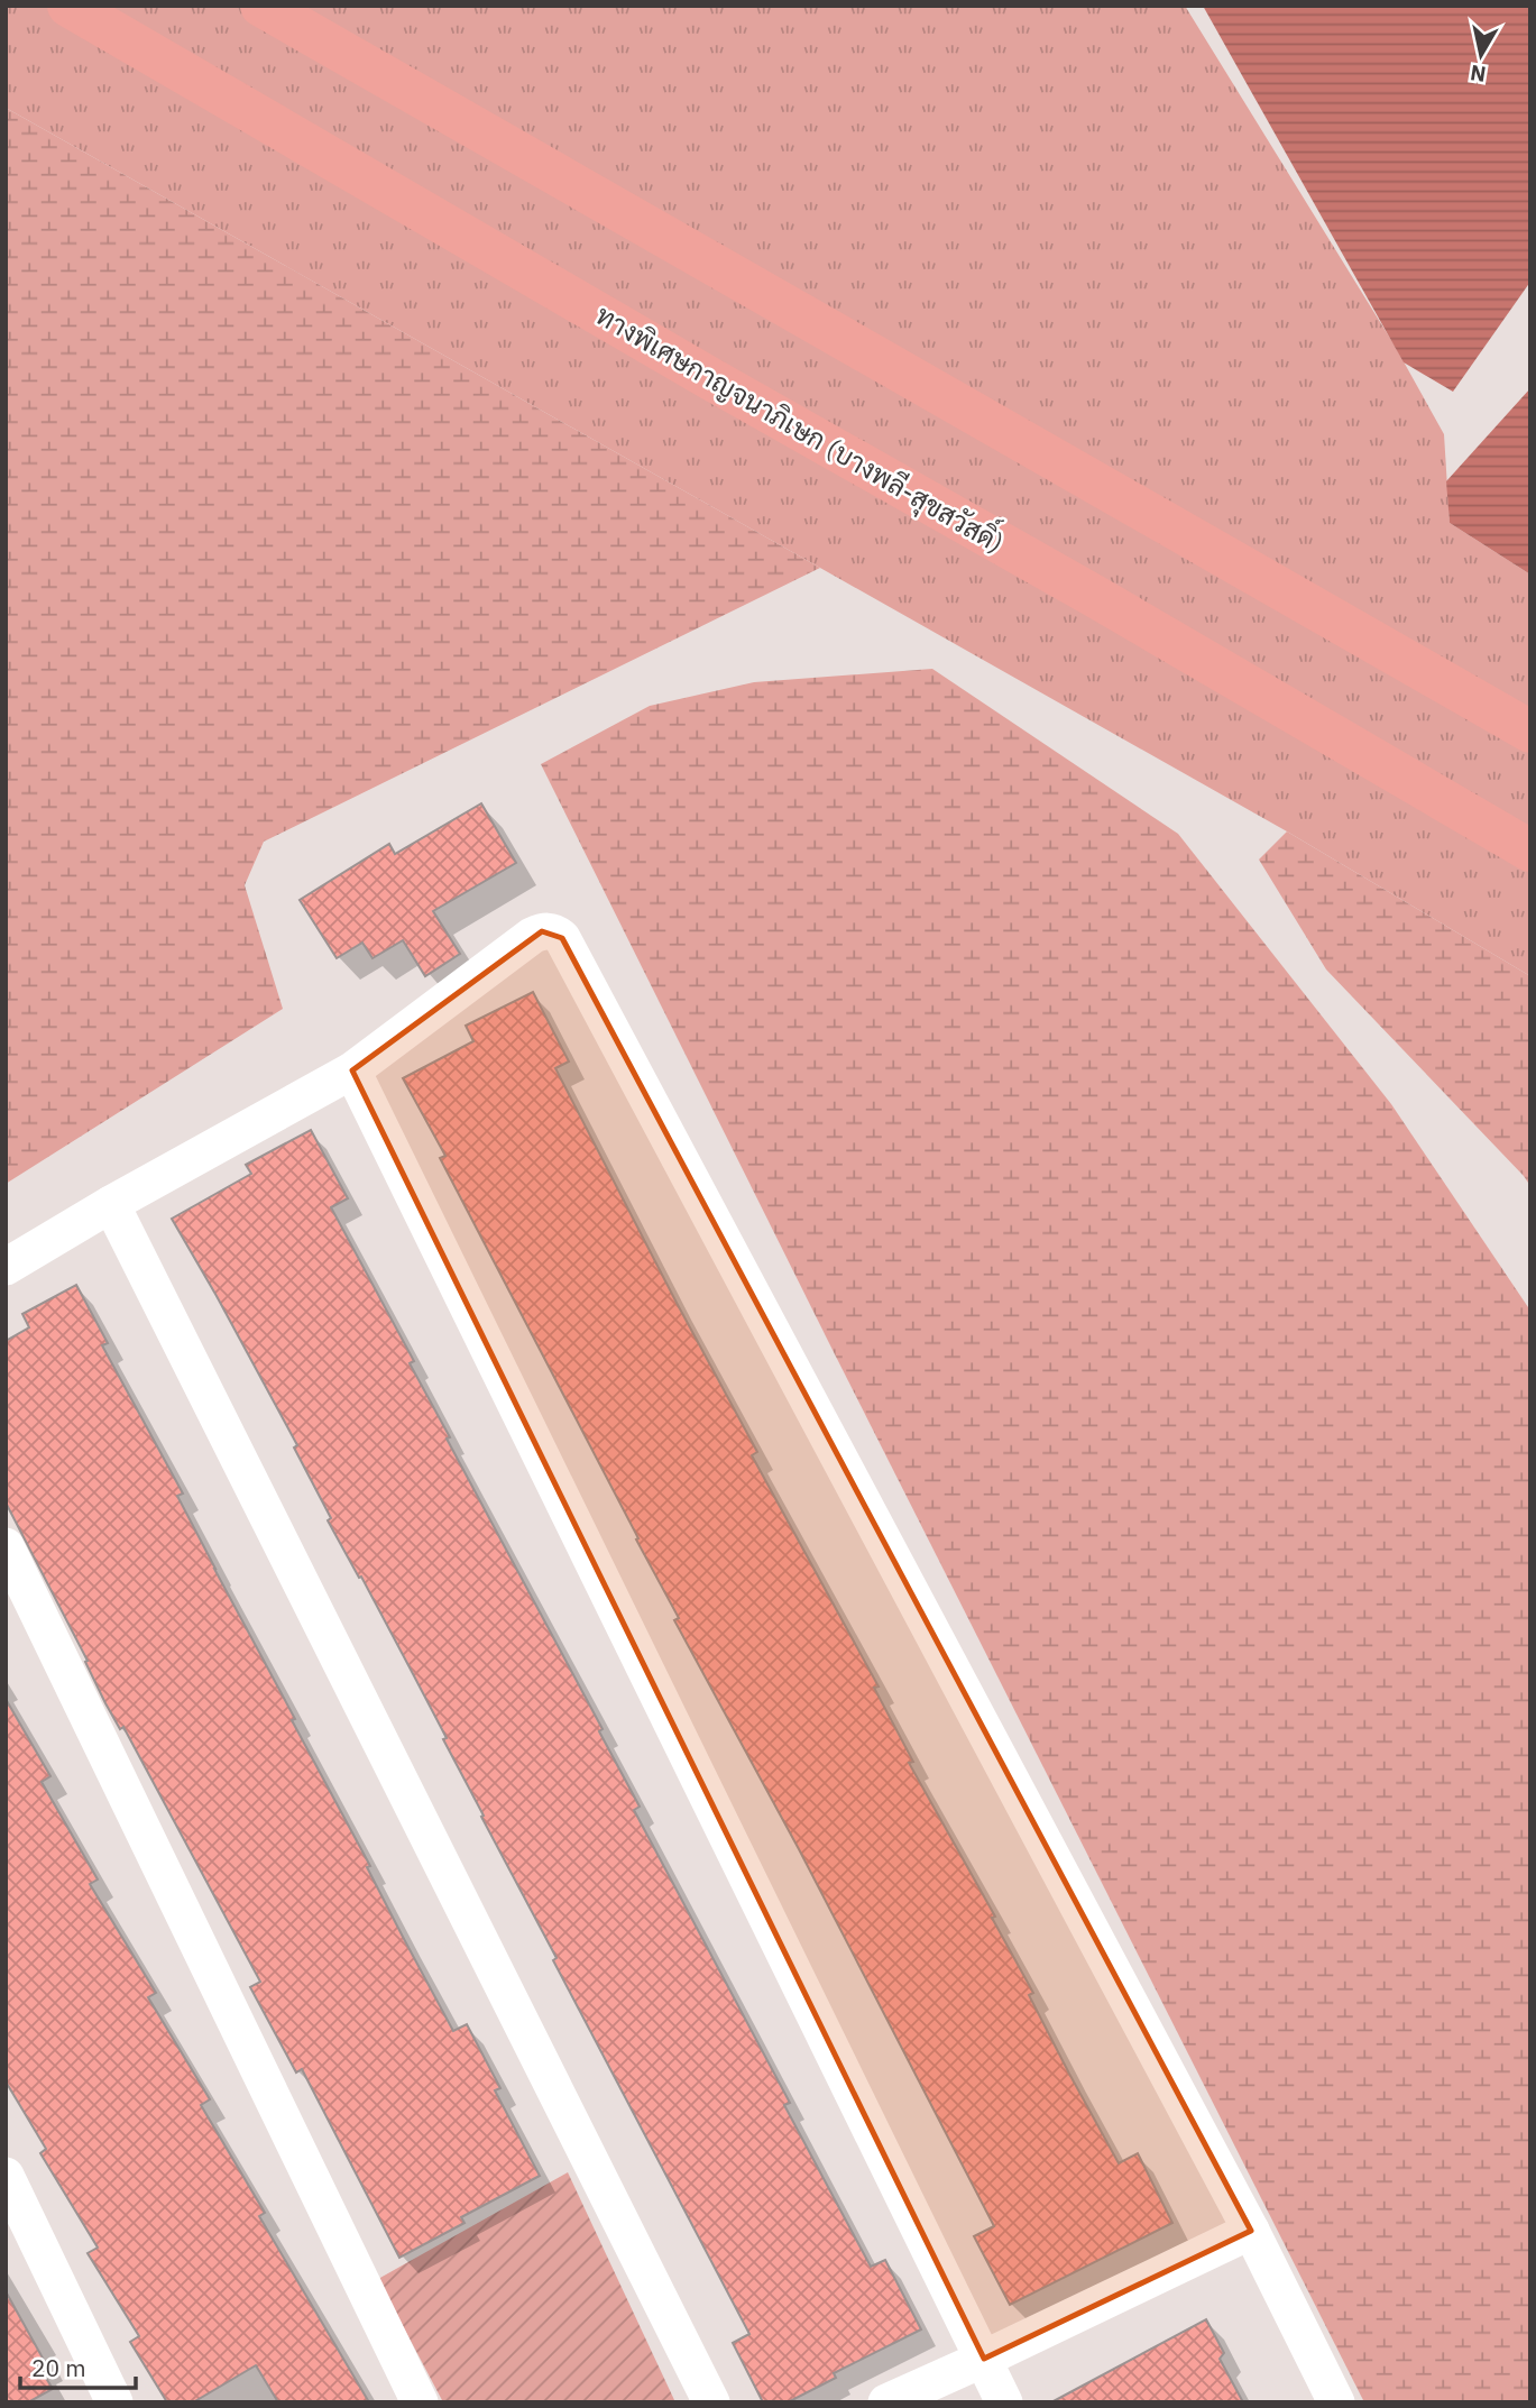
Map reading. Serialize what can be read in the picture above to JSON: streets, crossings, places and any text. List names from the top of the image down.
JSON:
{
  "streets": {
    "highway": ["ทางพิเศษกาญจนาภิเษก (บางพลี-สุขสวัสดิ์)"]
  },
  "scale_bar": "20 m",
  "north": "bottom"
}
